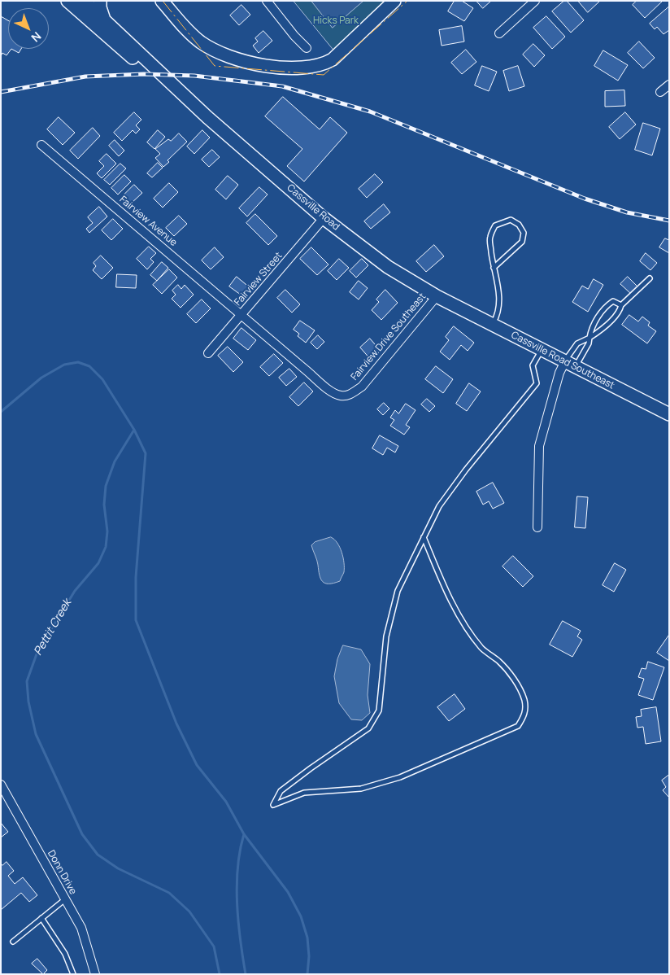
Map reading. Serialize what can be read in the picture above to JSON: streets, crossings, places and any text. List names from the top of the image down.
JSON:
{
  "streets": {
    "main road": ["Cassville Road", "Cassville Road Southeast"],
    "street": [
      "Fairview Avenue",
      "Fairview Street",
      "Fairview Drive Southeast",
      "Donn Drive"
    ]
  },
  "crossings": [
    ["Cassville Road", "Fairview Street"],
    ["Cassville Road", "Fairview Drive Southeast"],
    ["Cassville Road", "Cassville Road Southeast"],
    ["Fairview Avenue", "Fairview Street"],
    ["Fairview Avenue", "Fairview Drive Southeast"],
    ["Fairview Street", "Fairview Drive Southeast"]
  ],
  "water": ["Pettit Creek"],
  "parks": ["Hicks Park"],
  "north": "bottom right"
}
